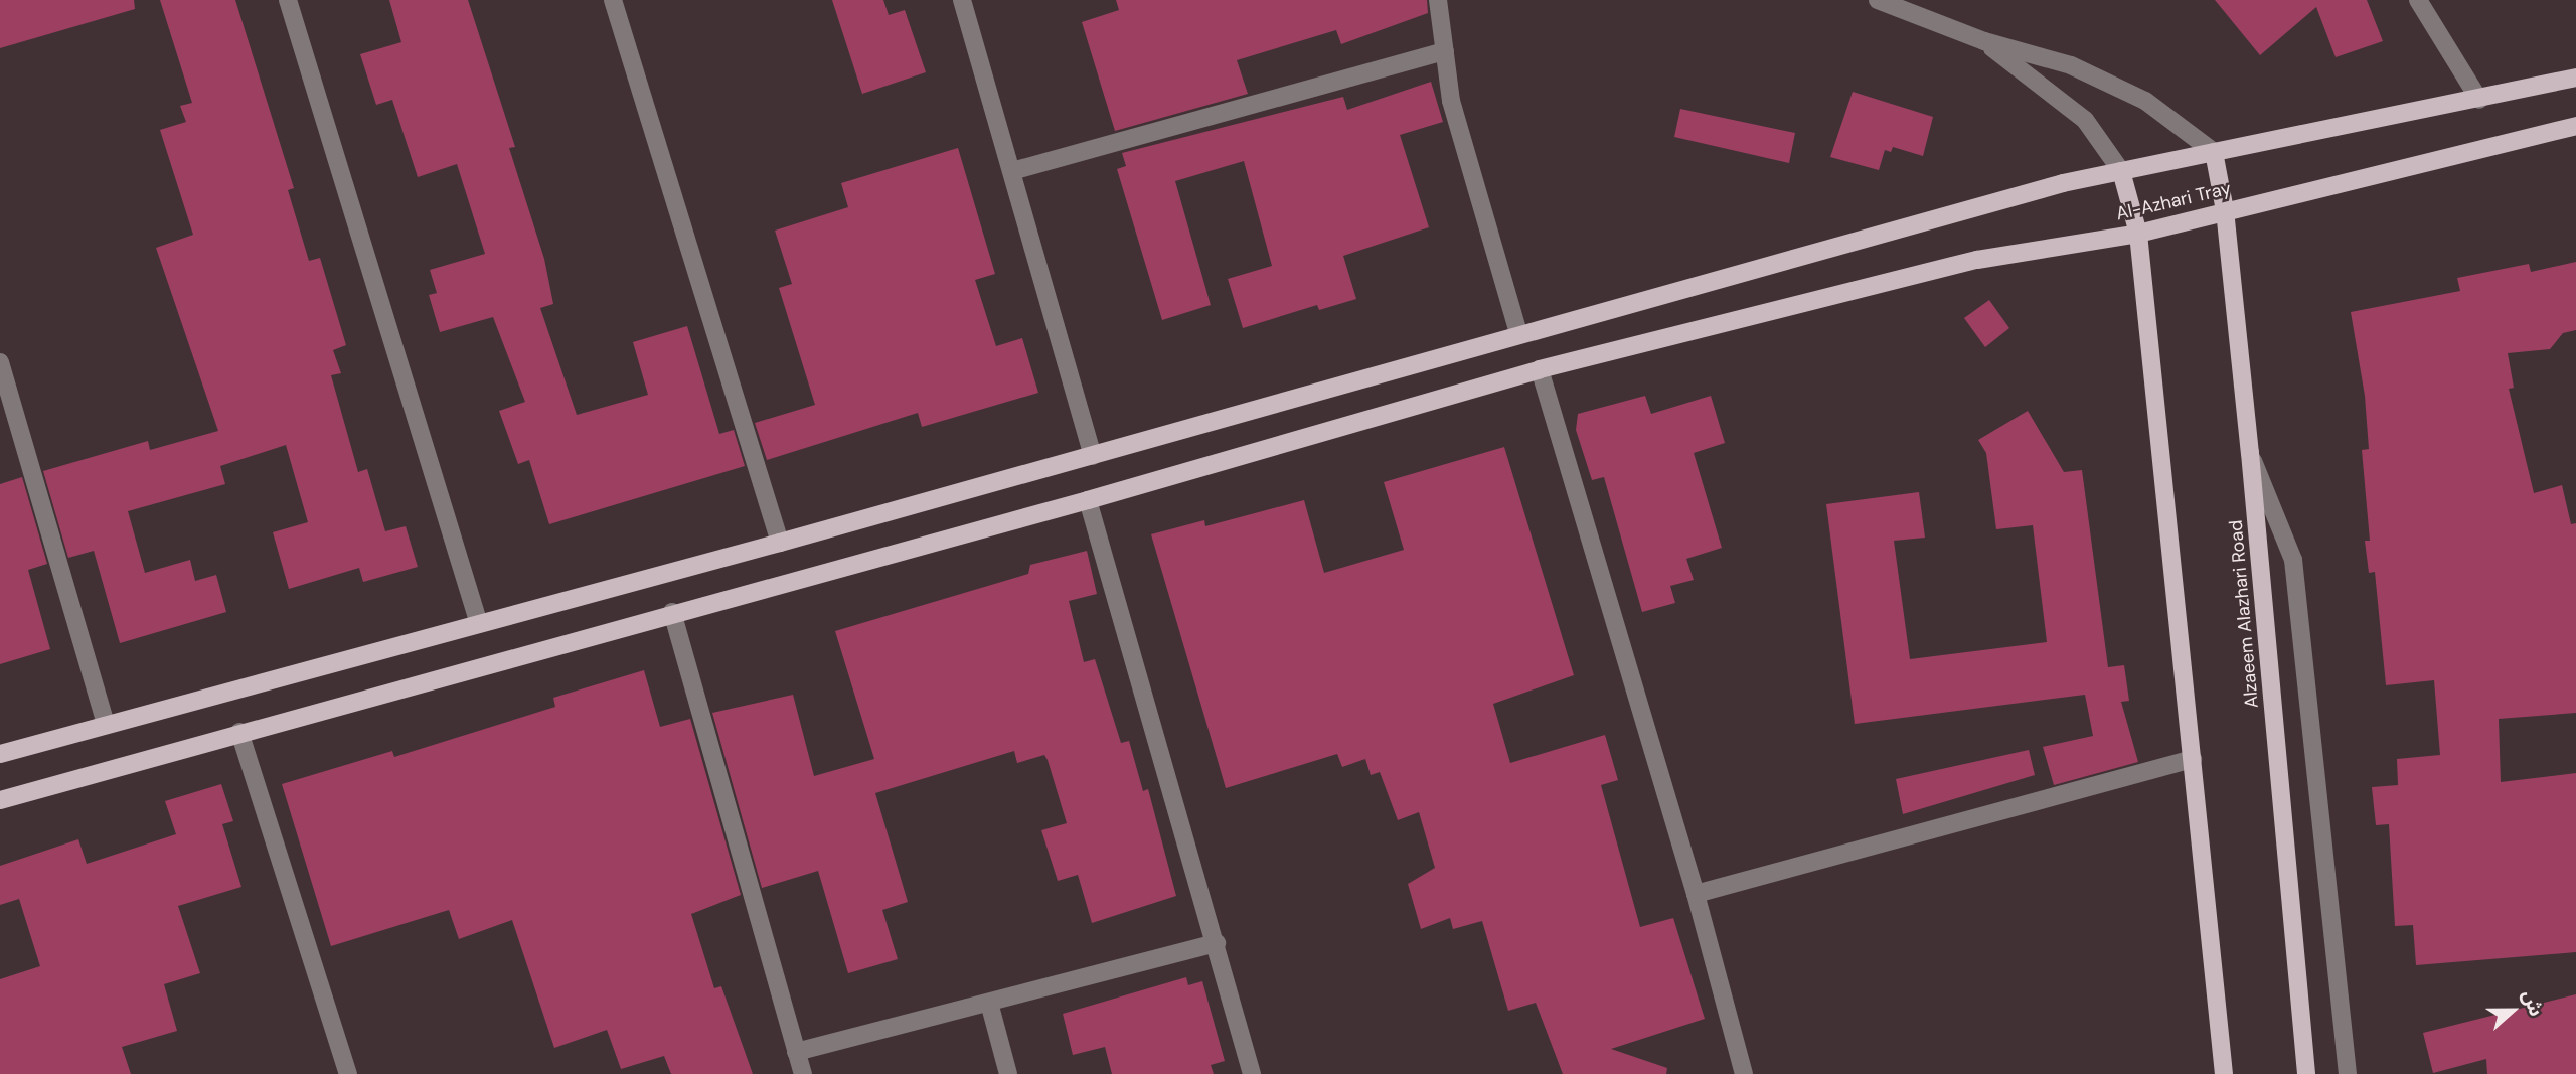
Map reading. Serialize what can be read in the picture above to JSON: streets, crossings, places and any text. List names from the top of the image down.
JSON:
{
  "streets": {
    "main road": ["Al-Azhari Tray", "Alzaeem Alazhari Road"]
  },
  "crossings": [
    ["Al-Azhari Tray", "Alzaeem Alazhari Road"]
  ],
  "north": "right"
}
